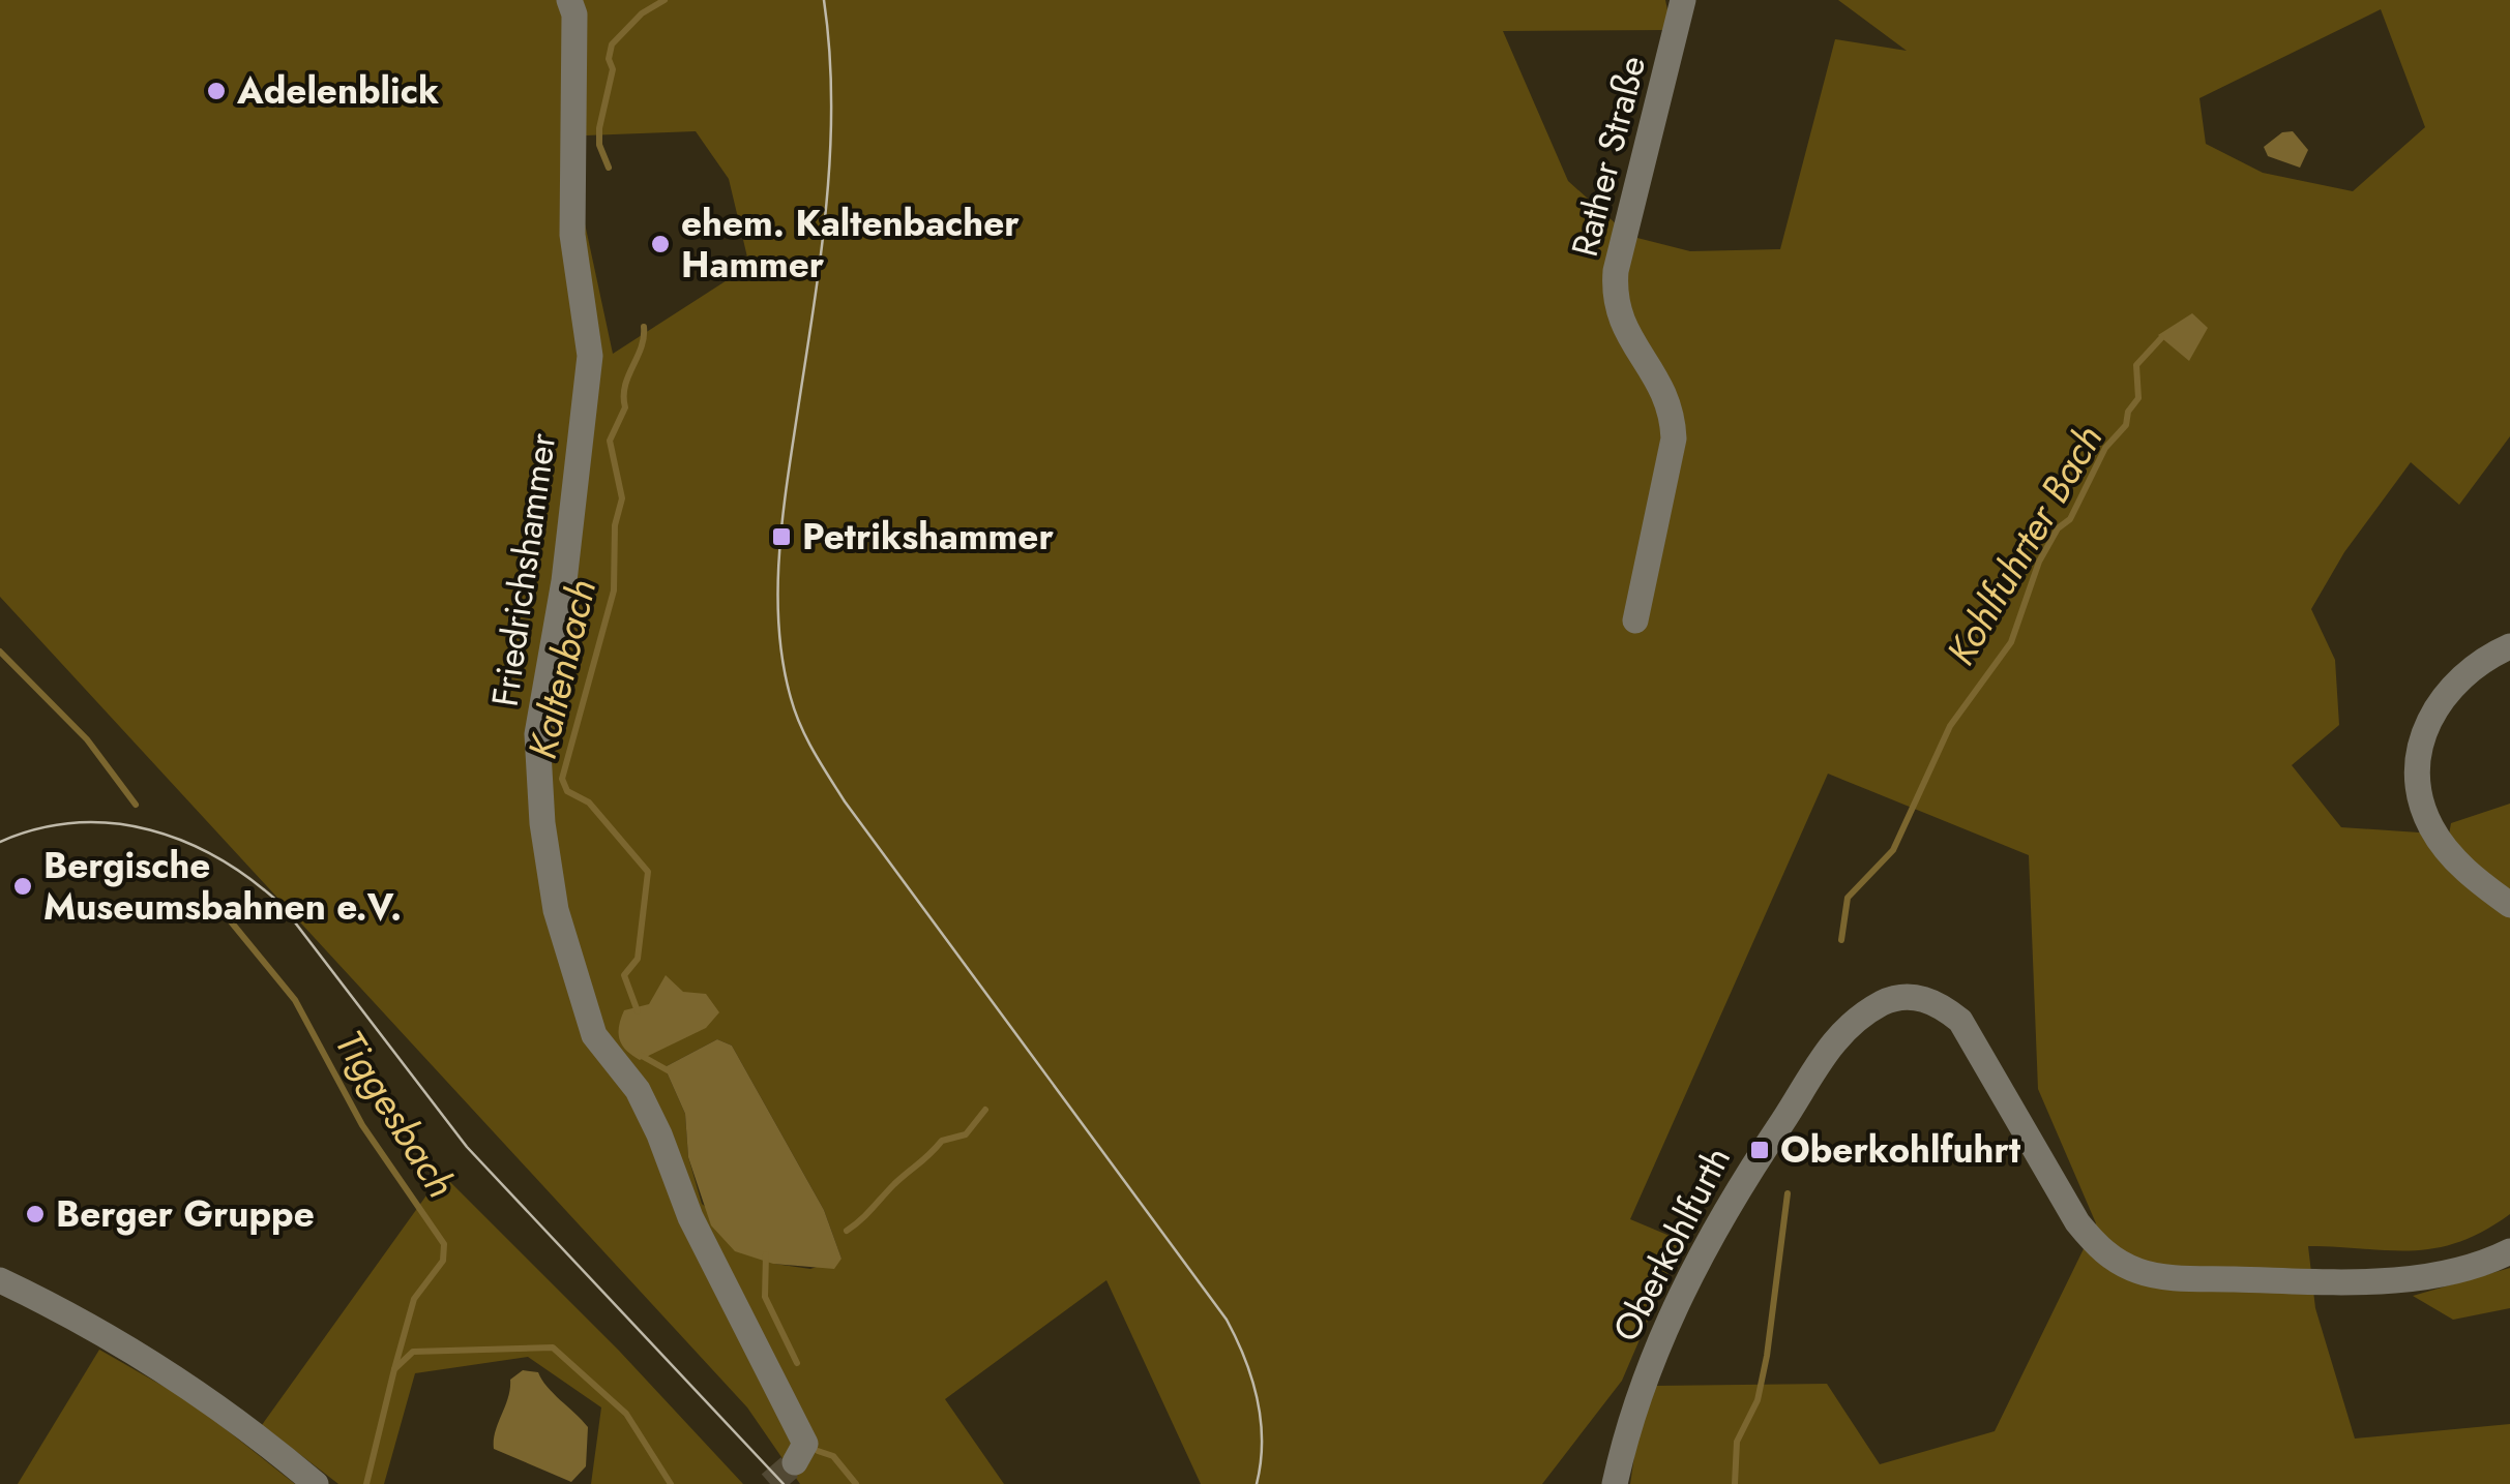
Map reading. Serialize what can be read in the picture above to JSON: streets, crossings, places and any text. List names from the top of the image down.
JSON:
{
  "streets": {
    "street": ["Rather Straße", "Friedrichshammer", "Oberkohlfurth"]
  },
  "water": ["Kohlfuhrter Bach", "Kaltenbach", "Tiggesbach"],
  "places": {
    "other": [
      "Adelenblick",
      "ehem. Kaltenbacher Hammer",
      "Bergische Museumsbahnen e.V.",
      "Berger Gruppe"
    ],
    "transit": ["Petrikshammer", "Oberkohlfuhrt"]
  }
}
